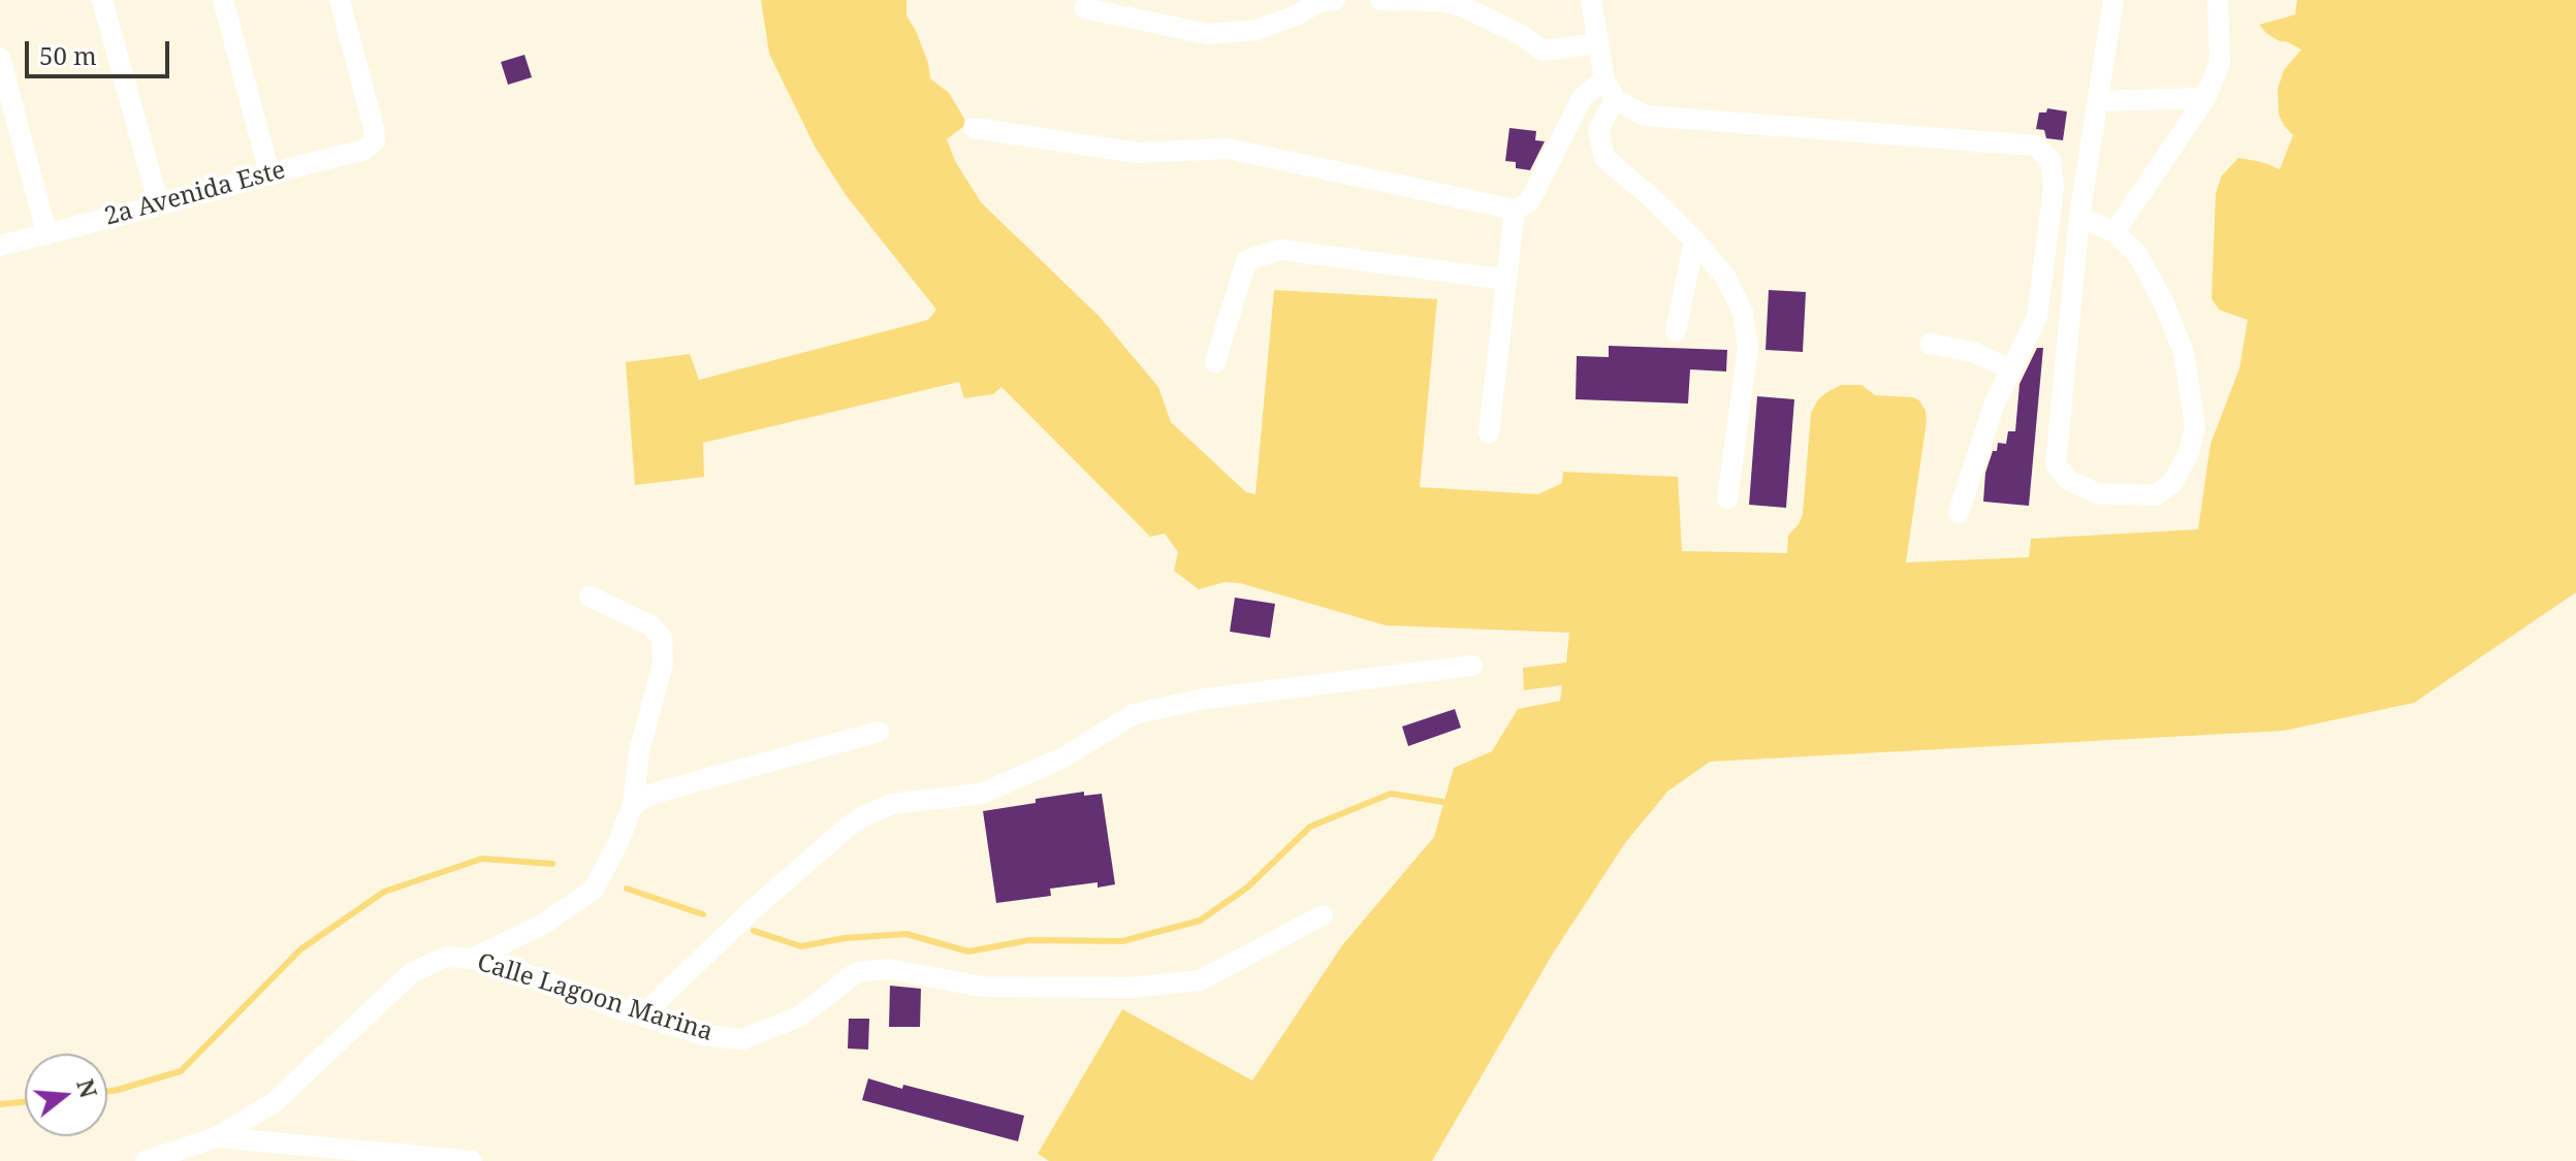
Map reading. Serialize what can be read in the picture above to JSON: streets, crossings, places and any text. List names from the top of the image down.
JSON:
{
  "streets": {
    "street": ["2a Avenida Este", "Calle Lagoon Marina"]
  },
  "scale_bar": "50 m",
  "north": "right"
}
